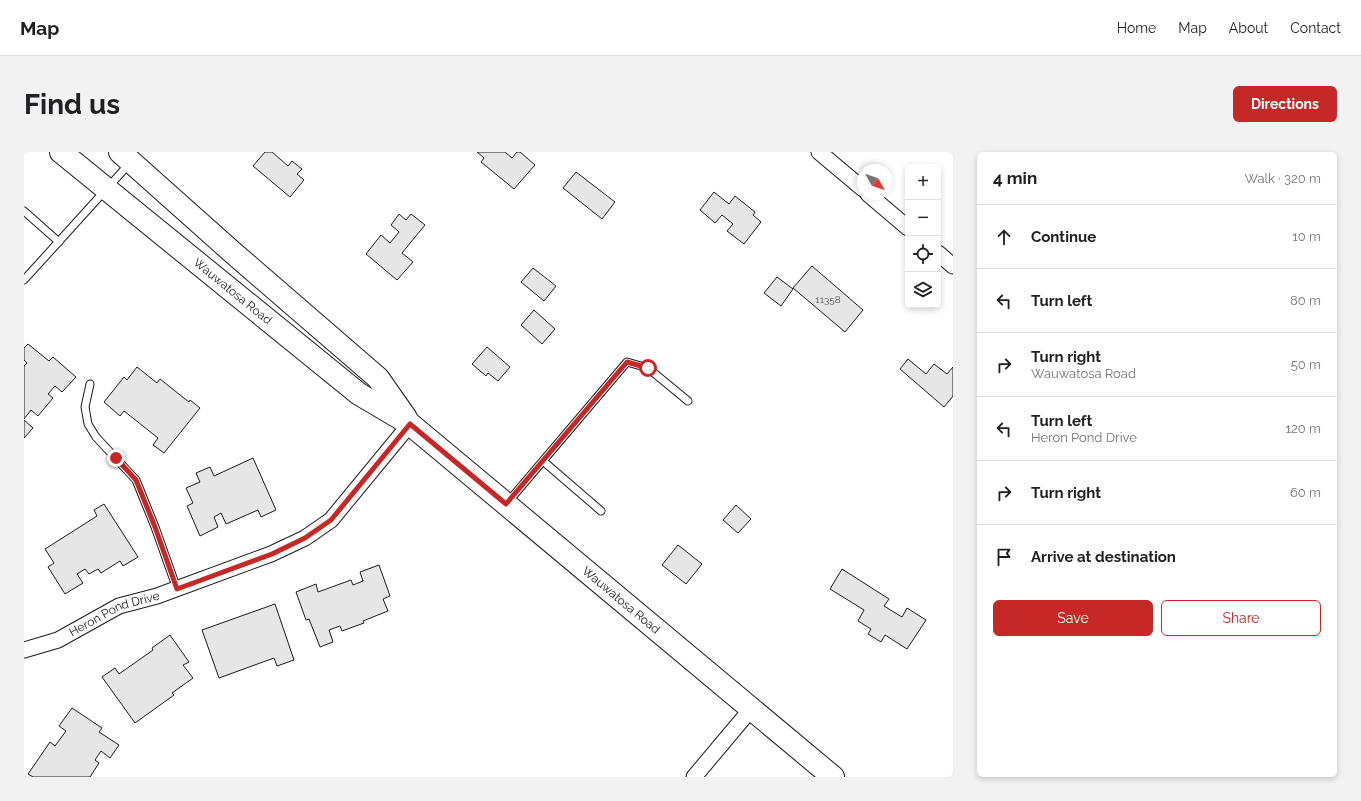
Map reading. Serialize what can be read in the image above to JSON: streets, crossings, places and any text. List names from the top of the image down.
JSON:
{
  "streets": {
    "main road": ["Wauwatosa Road"],
    "street": ["Heron Pond Drive"]
  },
  "crossings": [
    ["Wauwatosa Road", "Heron Pond Drive"]
  ],
  "house_numbers": ["11358"],
  "north": "bottom right",
  "page": {
    "header": "Map",
    "nav": [
      "Home",
      "Map",
      "About",
      "Contact"
    ],
    "buttons": [
      "Directions",
      ["Save", "Share"]
    ],
    "title": "Find us",
    "heading": ["4 min", "Walk · 320 m"],
    "map_buttons": ["+", "−"],
    "list": [
      ["Continue", "10 m"],
      ["Turn left", "80 m"],
      ["Turn right", "Wauwatosa Road", "50 m"],
      ["Turn left", "Heron Pond Drive", "120 m"],
      ["Turn right", "60 m"],
      "Arrive at destination"
    ]
  }
}
